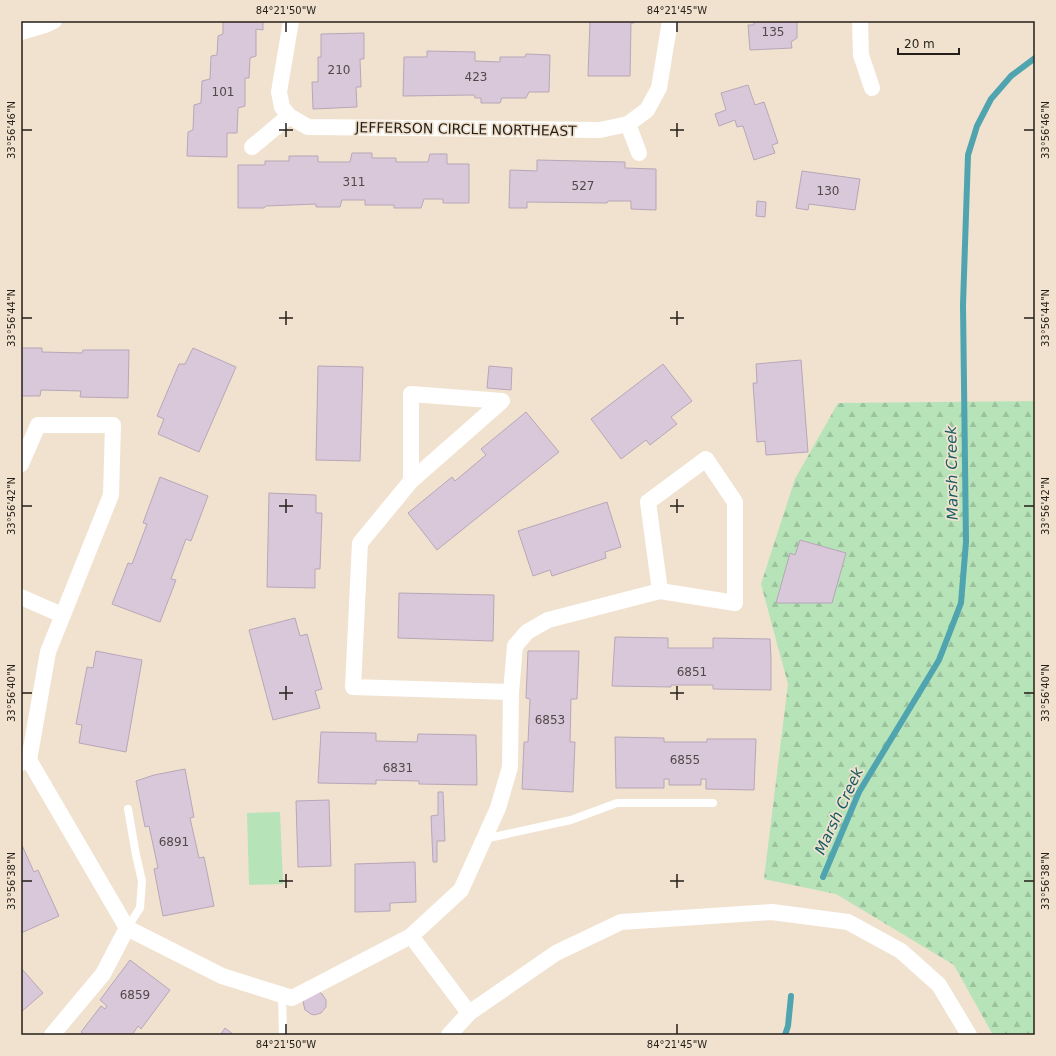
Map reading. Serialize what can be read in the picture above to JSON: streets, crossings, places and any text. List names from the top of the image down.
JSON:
{
  "streets": {
    "street": ["JEFFERSON CIRCLE NORTHEAST"]
  },
  "water": ["Marsh Creek"],
  "house_numbers": [
    "135",
    "210",
    "423",
    "101",
    "311",
    "527",
    "130",
    "6851",
    "6853",
    "6855",
    "6831",
    "6891",
    "6859"
  ],
  "scale_bar": "20 m",
  "coordinates": [
    "84°21'50\"W",
    "84°21'45\"W",
    "33°56'46\"N",
    "33°56'44\"N",
    "33°56'42\"N",
    "33°56'40\"N",
    "33°56'38\"N"
  ]
}
